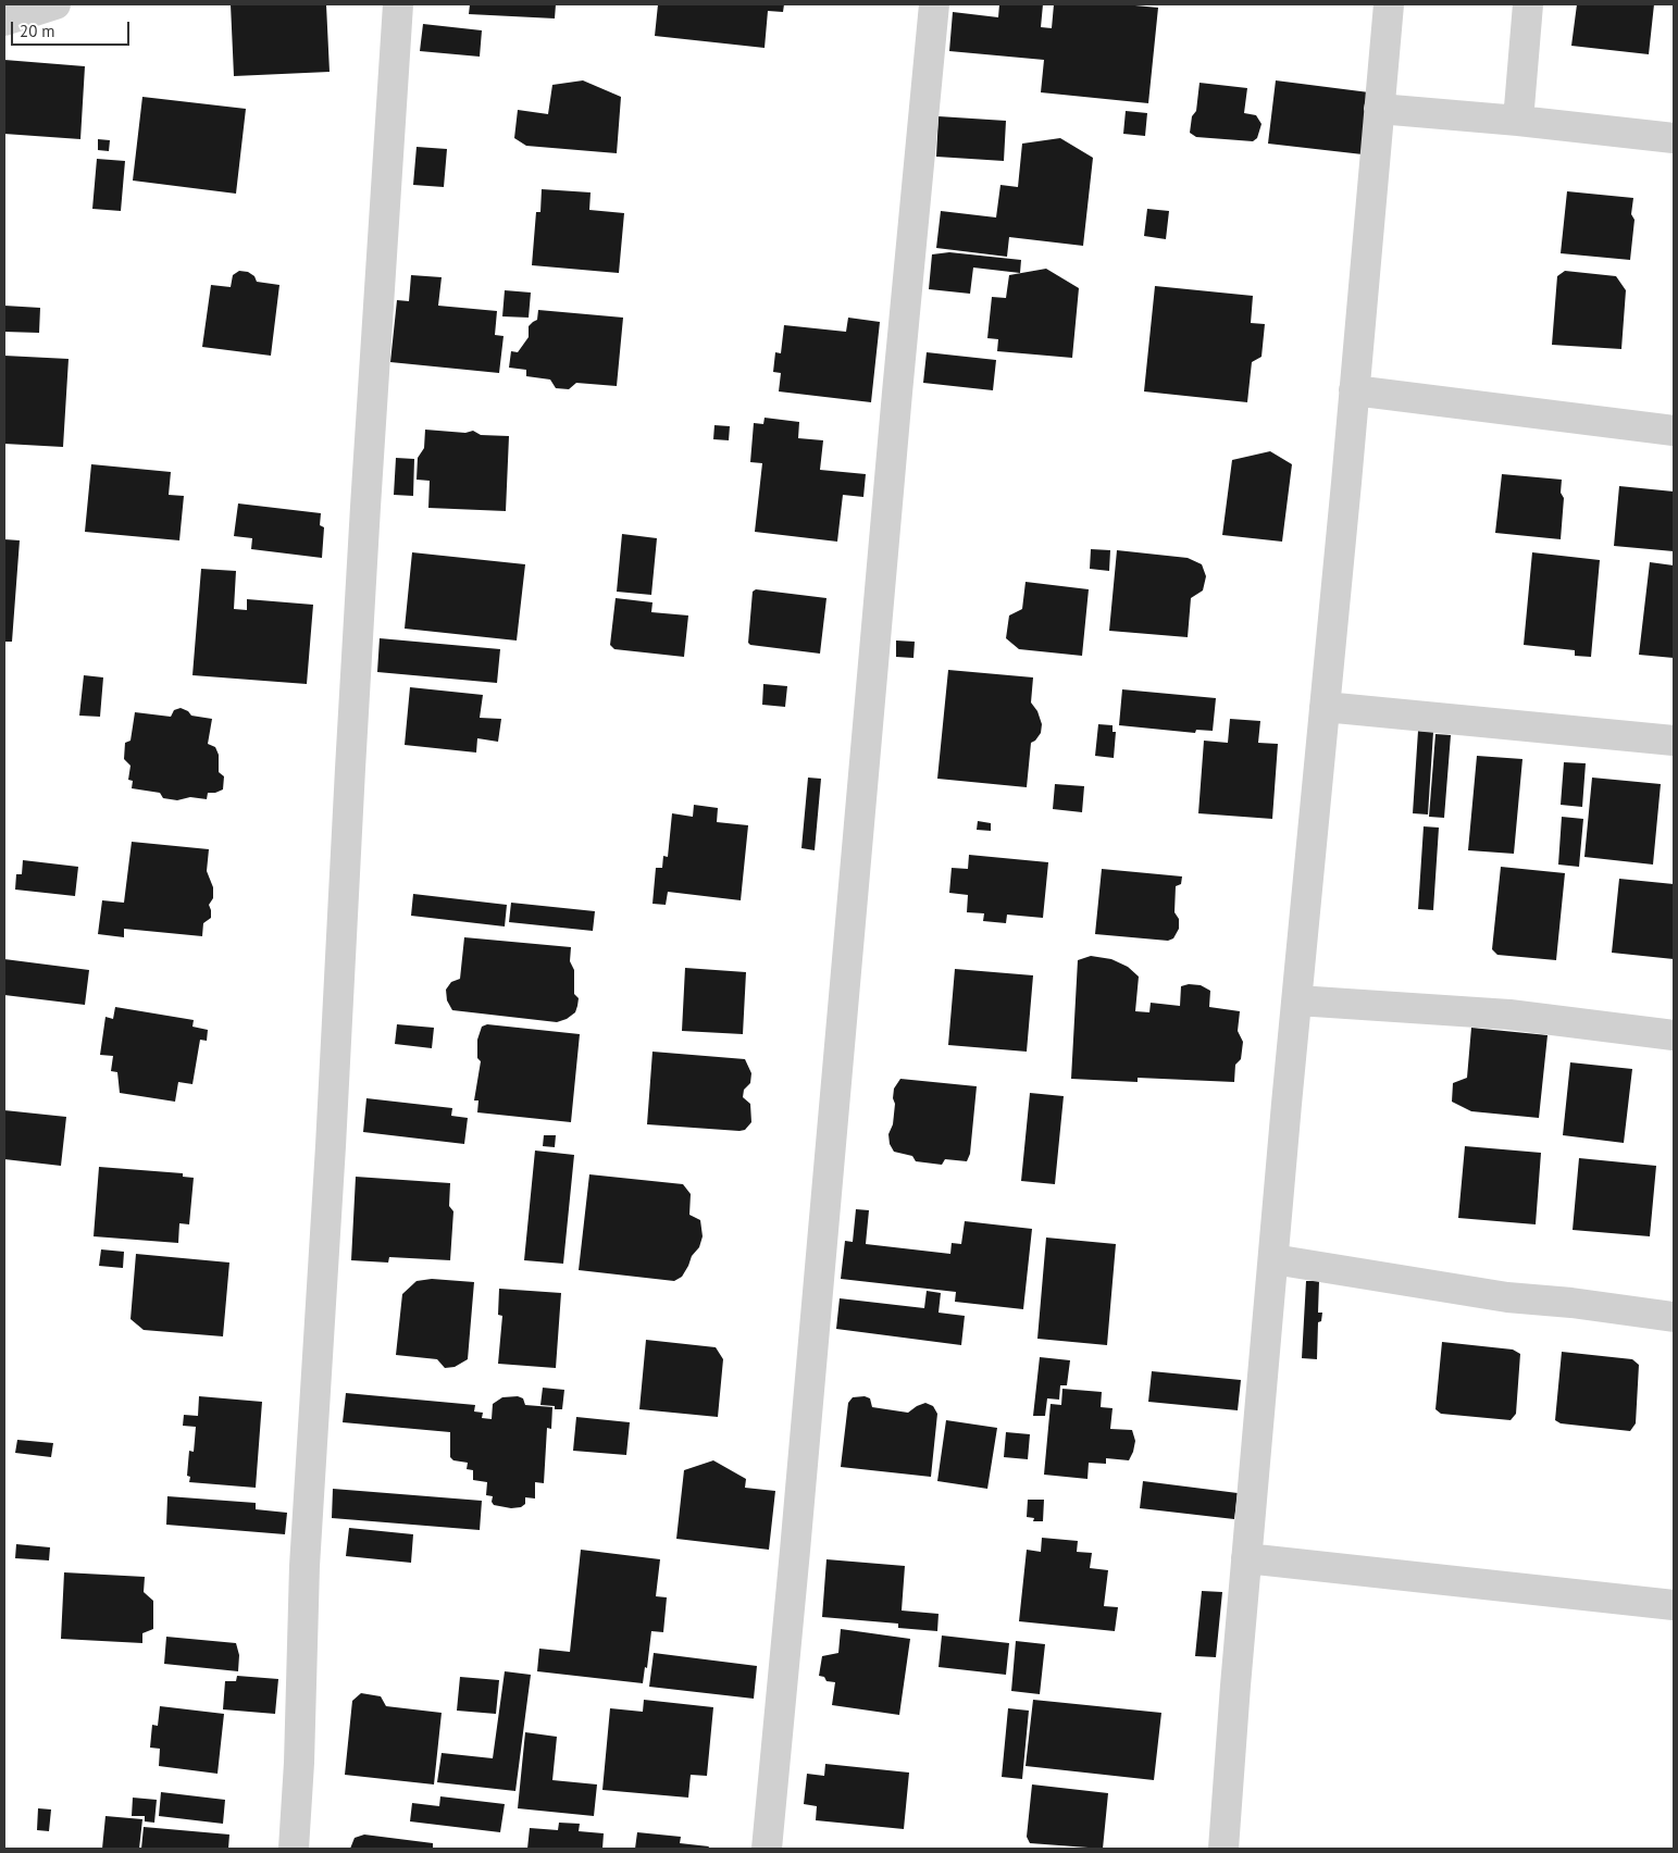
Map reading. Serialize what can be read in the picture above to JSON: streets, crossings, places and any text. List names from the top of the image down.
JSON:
{
  "scale_bar": "20 m"
}
